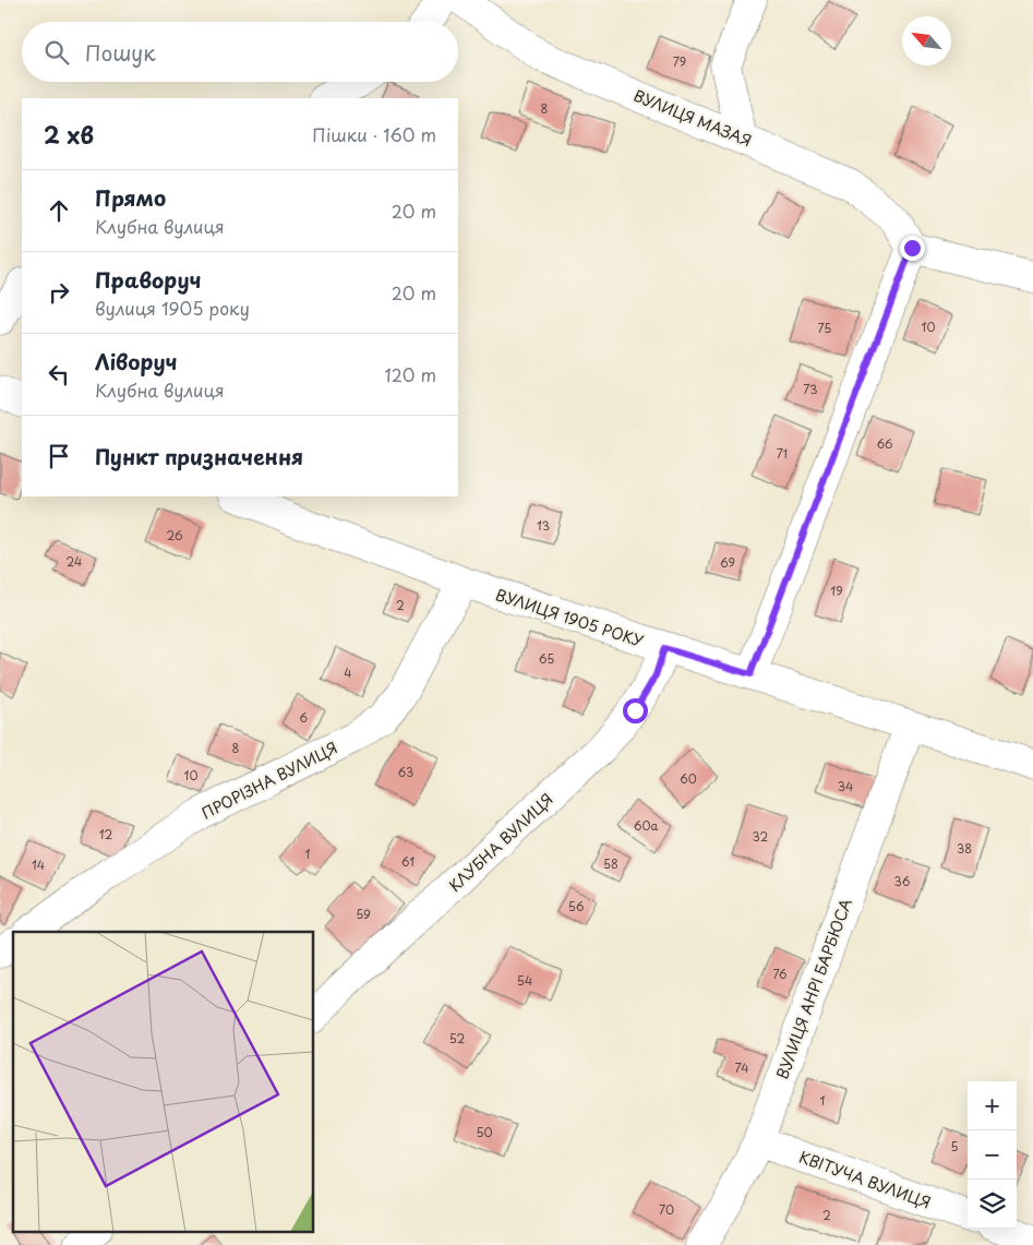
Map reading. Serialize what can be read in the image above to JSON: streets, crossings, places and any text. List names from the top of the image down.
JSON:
{
  "streets": {
    "street": [
      "ВУЛИЦЯ МАЗАЯ",
      "ВУЛИЦЯ 1905 РОКУ",
      "ПРОРІЗНА ВУЛИЦЯ",
      "КЛУБНА ВУЛИЦЯ",
      "ВУЛИЦЯ АНРІ БАРБЮСА",
      "КВІТУЧА ВУЛИЦЯ"
    ]
  },
  "crossings": [
    ["ВУЛИЦЯ 1905 РОКУ", "ПРОРІЗНА ВУЛИЦЯ"],
    ["ВУЛИЦЯ 1905 РОКУ", "КЛУБНА ВУЛИЦЯ"],
    ["ВУЛИЦЯ 1905 РОКУ", "ВУЛИЦЯ АНРІ БАРБЮСА"],
    ["ВУЛИЦЯ АНРІ БАРБЮСА", "КВІТУЧА ВУЛИЦЯ"]
  ],
  "house_numbers": [
    "79",
    "8",
    "10",
    "75",
    "73",
    "66",
    "71",
    "13",
    "26",
    "24",
    "69",
    "19",
    "2",
    "65",
    "4",
    "6",
    "8",
    "63",
    "10",
    "60",
    "34",
    "60а",
    "12",
    "32",
    "38",
    "1",
    "61",
    "58",
    "14",
    "36",
    "56",
    "59",
    "76",
    "54",
    "52",
    "74",
    "1",
    "50",
    "5",
    "70",
    "2"
  ],
  "north": "top left",
  "page": {
    "search": "Пошук",
    "heading": ["2 хв", "Пішки · 160 m"],
    "list": [
      ["Прямо", "Клубна вулиця", "20 m"],
      ["Праворуч", "вулиця 1905 року", "20 m"],
      ["Ліворуч", "Клубна вулиця", "120 m"],
      "Пункт призначення"
    ],
    "map_buttons": ["+", "−"]
  }
}
